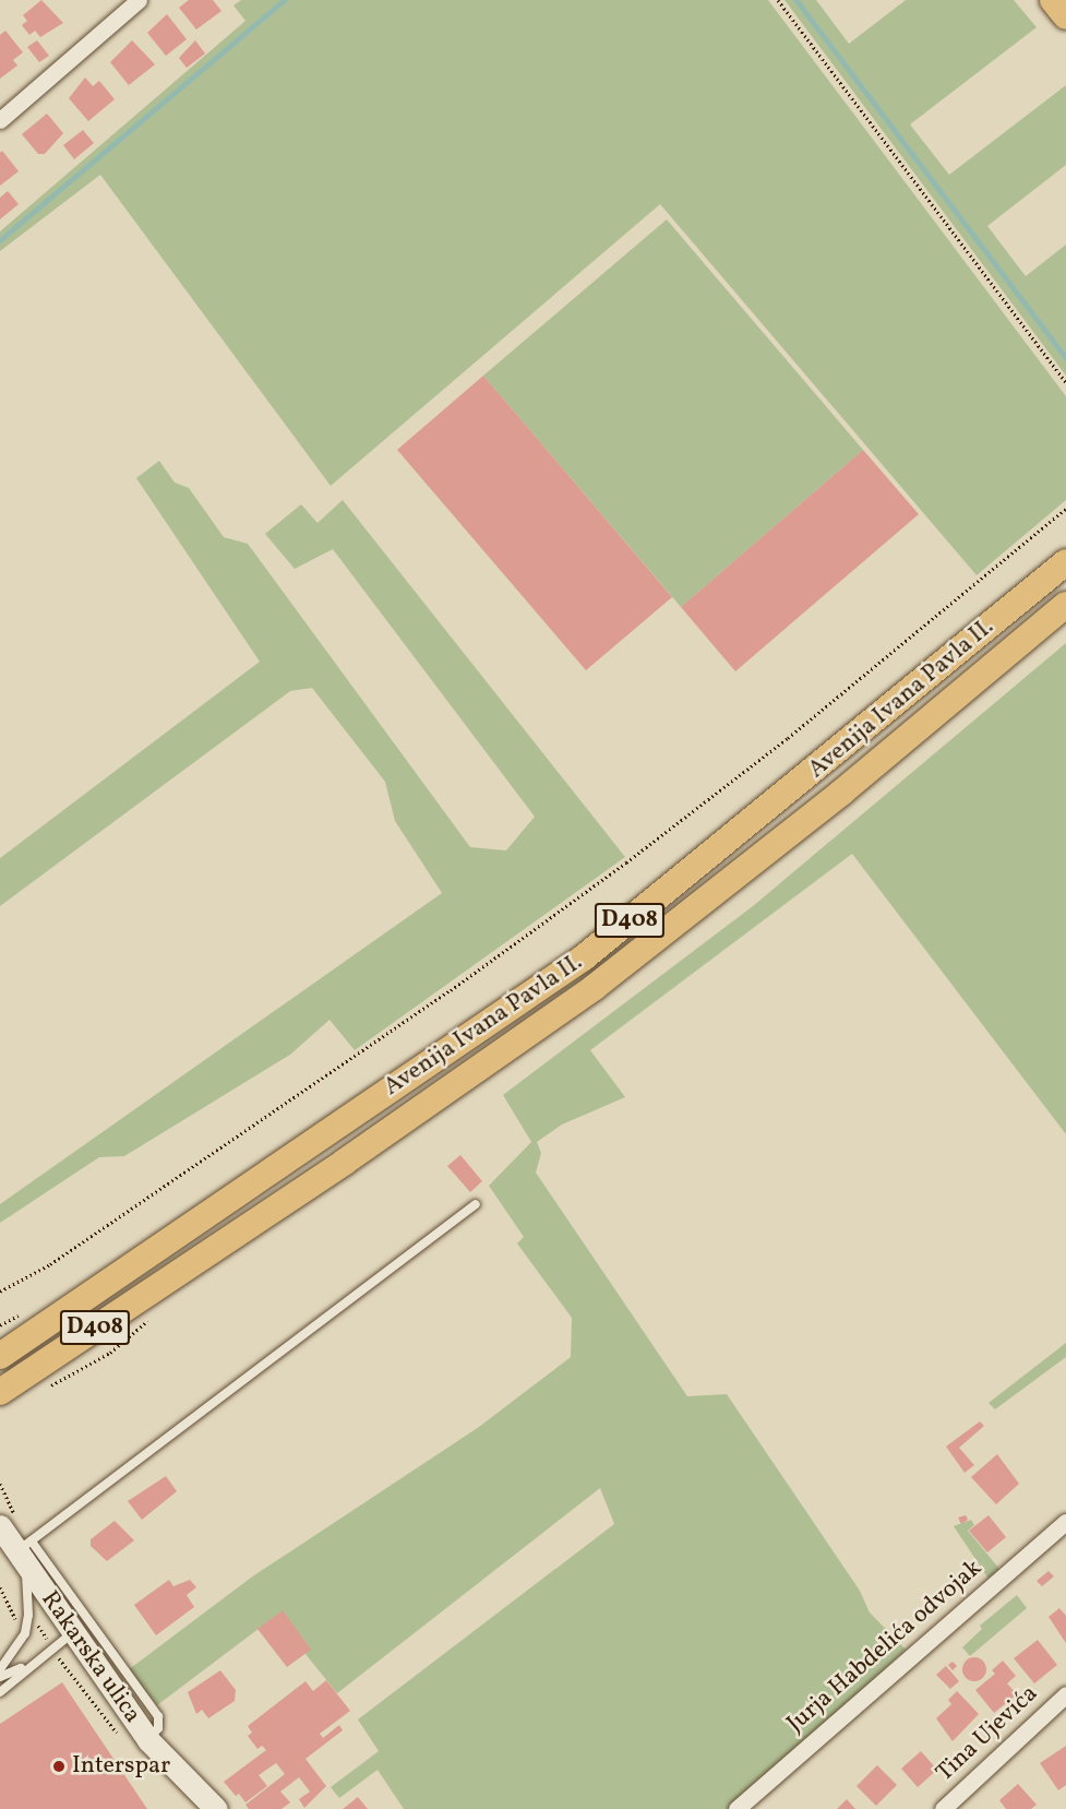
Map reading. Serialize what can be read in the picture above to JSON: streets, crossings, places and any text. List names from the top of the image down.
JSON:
{
  "streets": {
    "main road": ["Avenija Ivana Pavla II.", "D408", "Rakarska ulica"],
    "street": ["Jurja Habdelića odvojak", "Tina Ujevića"]
  },
  "places": ["Interspar"]
}
